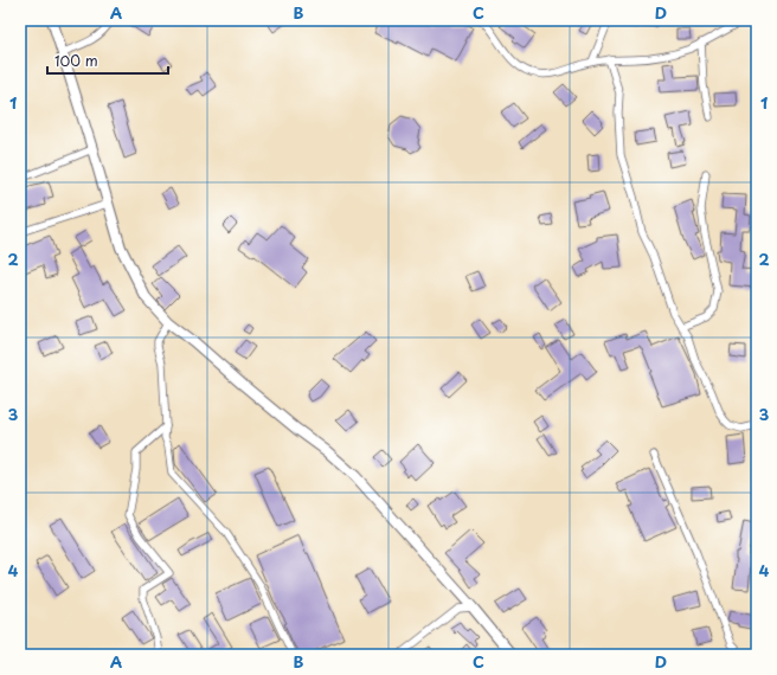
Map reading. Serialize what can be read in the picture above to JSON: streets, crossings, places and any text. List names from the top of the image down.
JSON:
{
  "scale_bar": "100 m",
  "grid": {
    "columns": [
      "A",
      "B",
      "C",
      "D"
    ],
    "rows": [
      "1",
      "2",
      "3",
      "4"
    ]
  }
}
